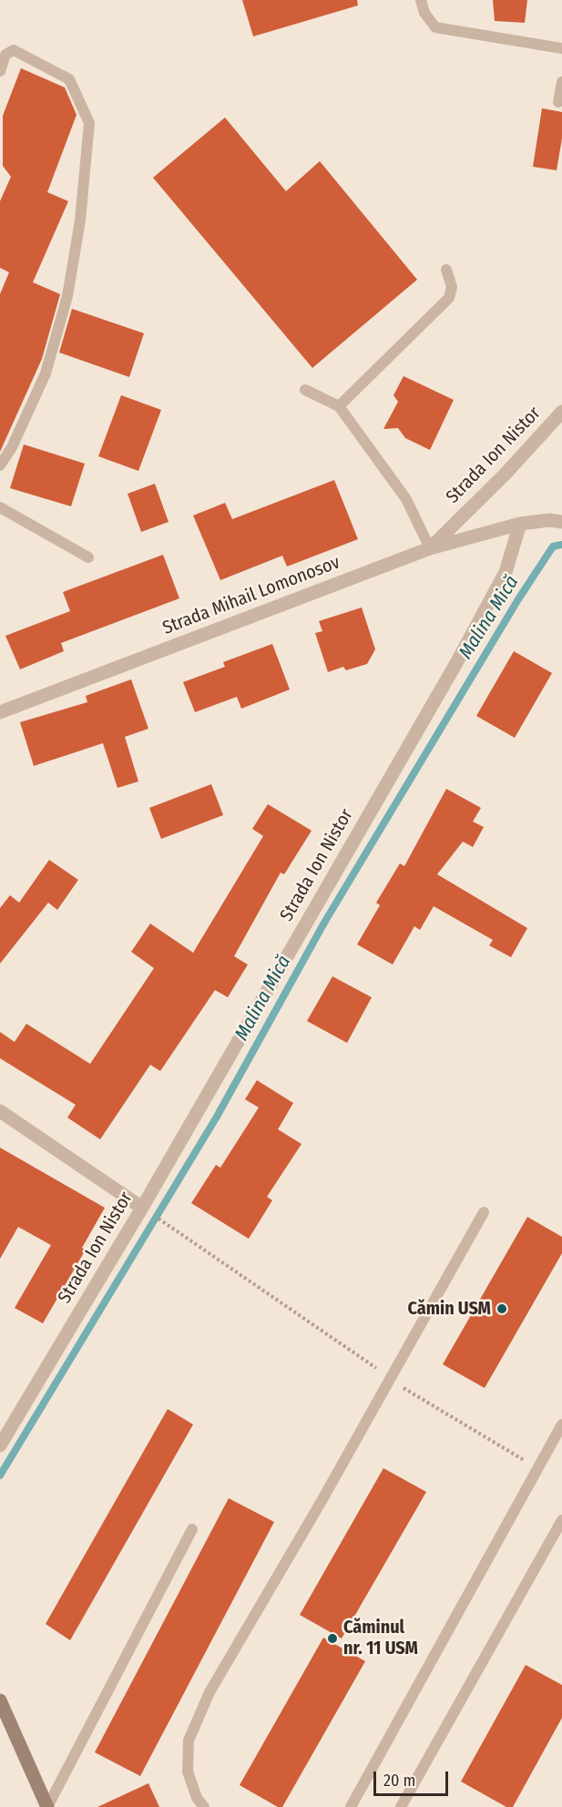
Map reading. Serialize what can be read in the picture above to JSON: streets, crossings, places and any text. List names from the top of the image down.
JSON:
{
  "streets": {
    "street": ["Strada Ion Nistor", "Strada Mihail Lomonosov"]
  },
  "crossings": [
    ["Strada Ion Nistor", "Strada Mihail Lomonosov"]
  ],
  "water": ["Malina Mică"],
  "places": ["Cămin USM", "Căminul nr. 11 USM"],
  "scale_bar": "20 m"
}
